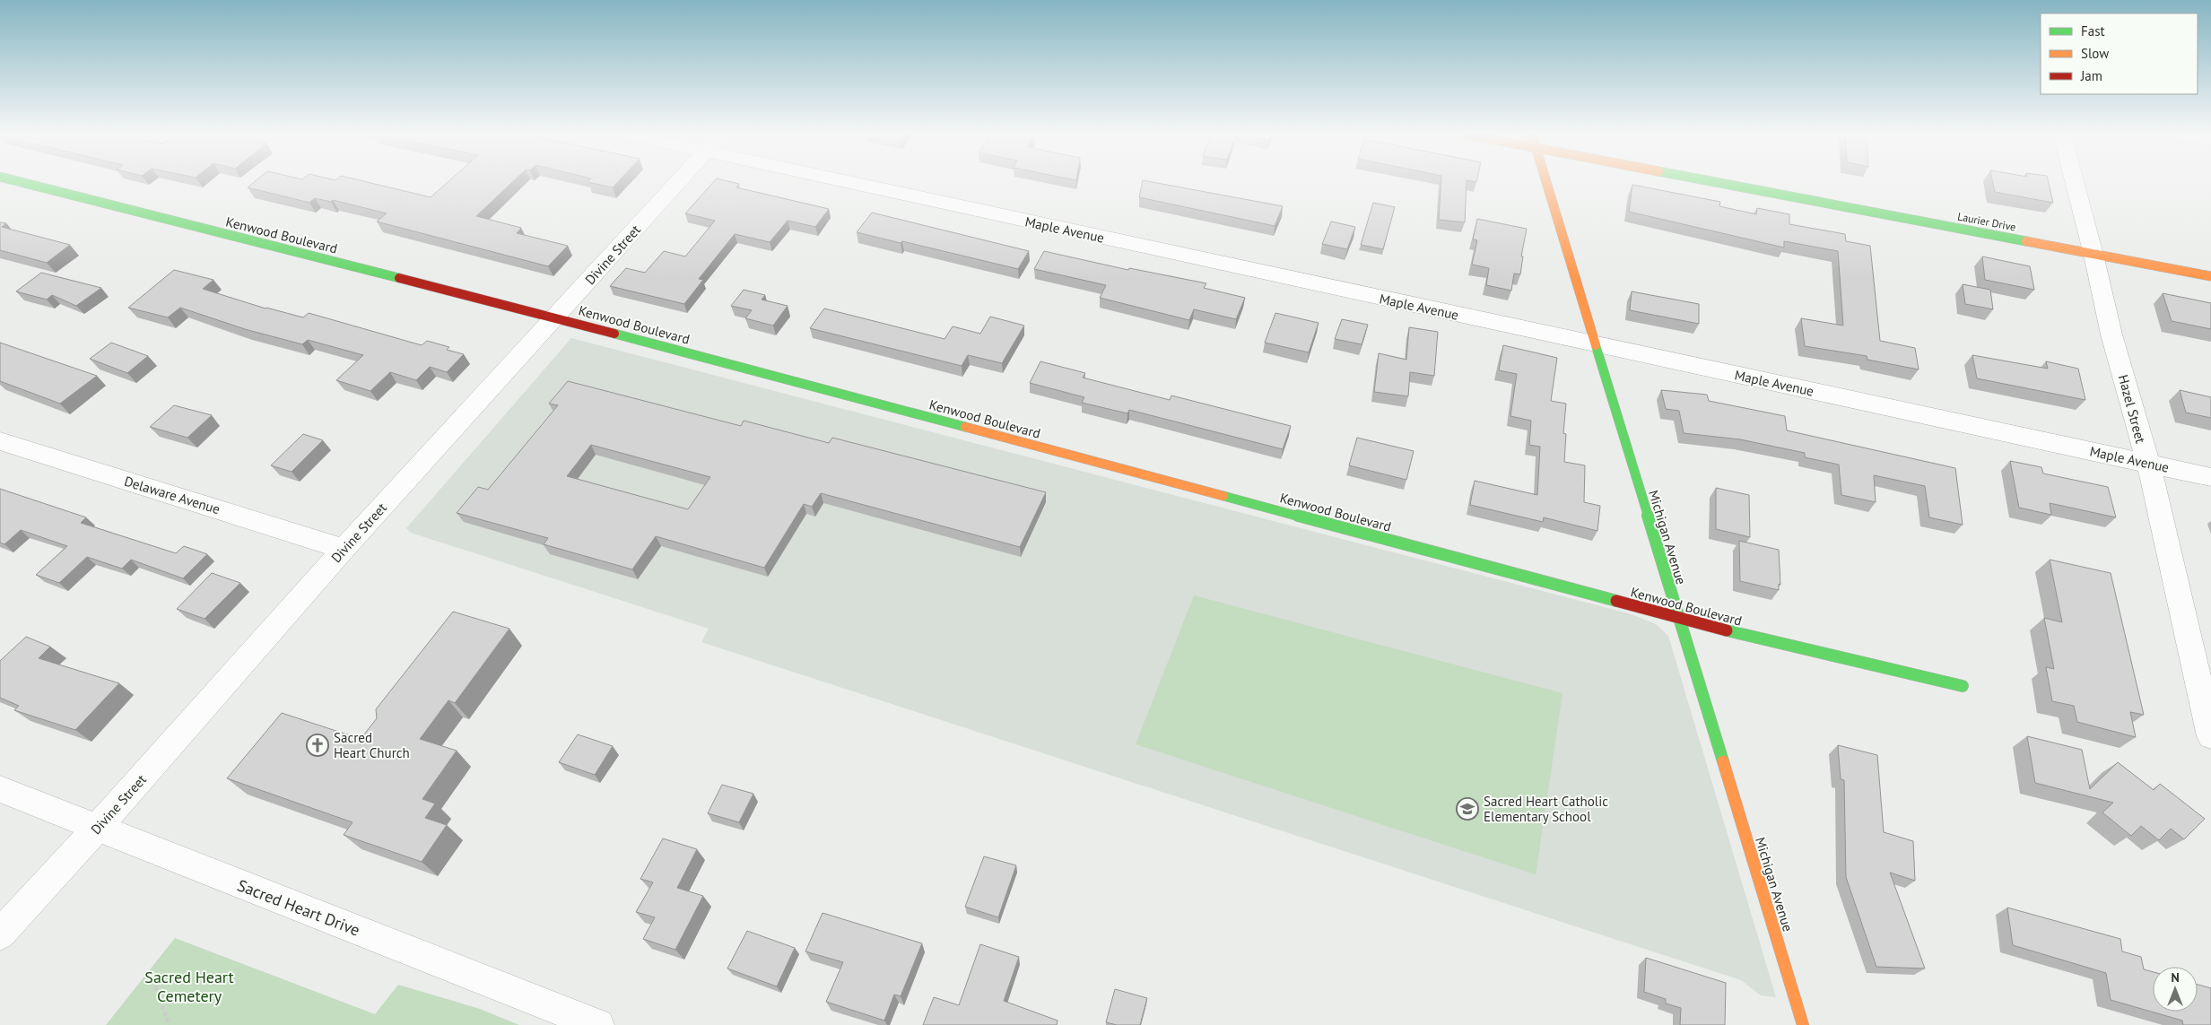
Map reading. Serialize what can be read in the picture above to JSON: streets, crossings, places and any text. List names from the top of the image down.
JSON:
{
  "streets": {
    "street": [
      "Laurier Drive",
      "Maple Avenue",
      "Kenwood Boulevard",
      "Divine Street",
      "Hazel Street",
      "Delaware Avenue",
      "Michigan Avenue",
      "Sacred Heart Drive"
    ]
  },
  "crossings": [
    ["Laurier Drive", "Hazel Street"],
    ["Maple Avenue", "Hazel Street"],
    ["Maple Avenue", "Michigan Avenue"],
    ["Kenwood Boulevard", "Divine Street"],
    ["Kenwood Boulevard", "Michigan Avenue"],
    ["Divine Street", "Delaware Avenue"],
    ["Divine Street", "Sacred Heart Drive"]
  ],
  "parks": ["Sacred Heart Cemetery"],
  "places": {
    "church": ["Sacred Heart Church"],
    "school or university": ["Sacred Heart Catholic Elementary School"]
  },
  "legend": ["Fast", "Slow", "Jam"],
  "north": "top"
}
